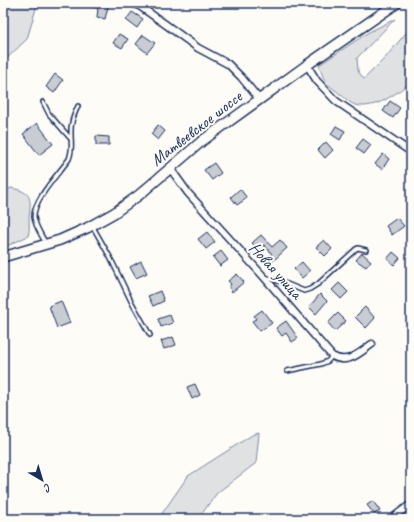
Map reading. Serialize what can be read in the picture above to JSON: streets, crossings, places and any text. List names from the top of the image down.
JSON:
{
  "streets": {
    "main road": ["Матвеевское шоссе"],
    "street": ["Новая улица"]
  },
  "crossings": [
    ["Матвеевское шоссе", "Новая улица"]
  ],
  "north": "bottom right"
}
